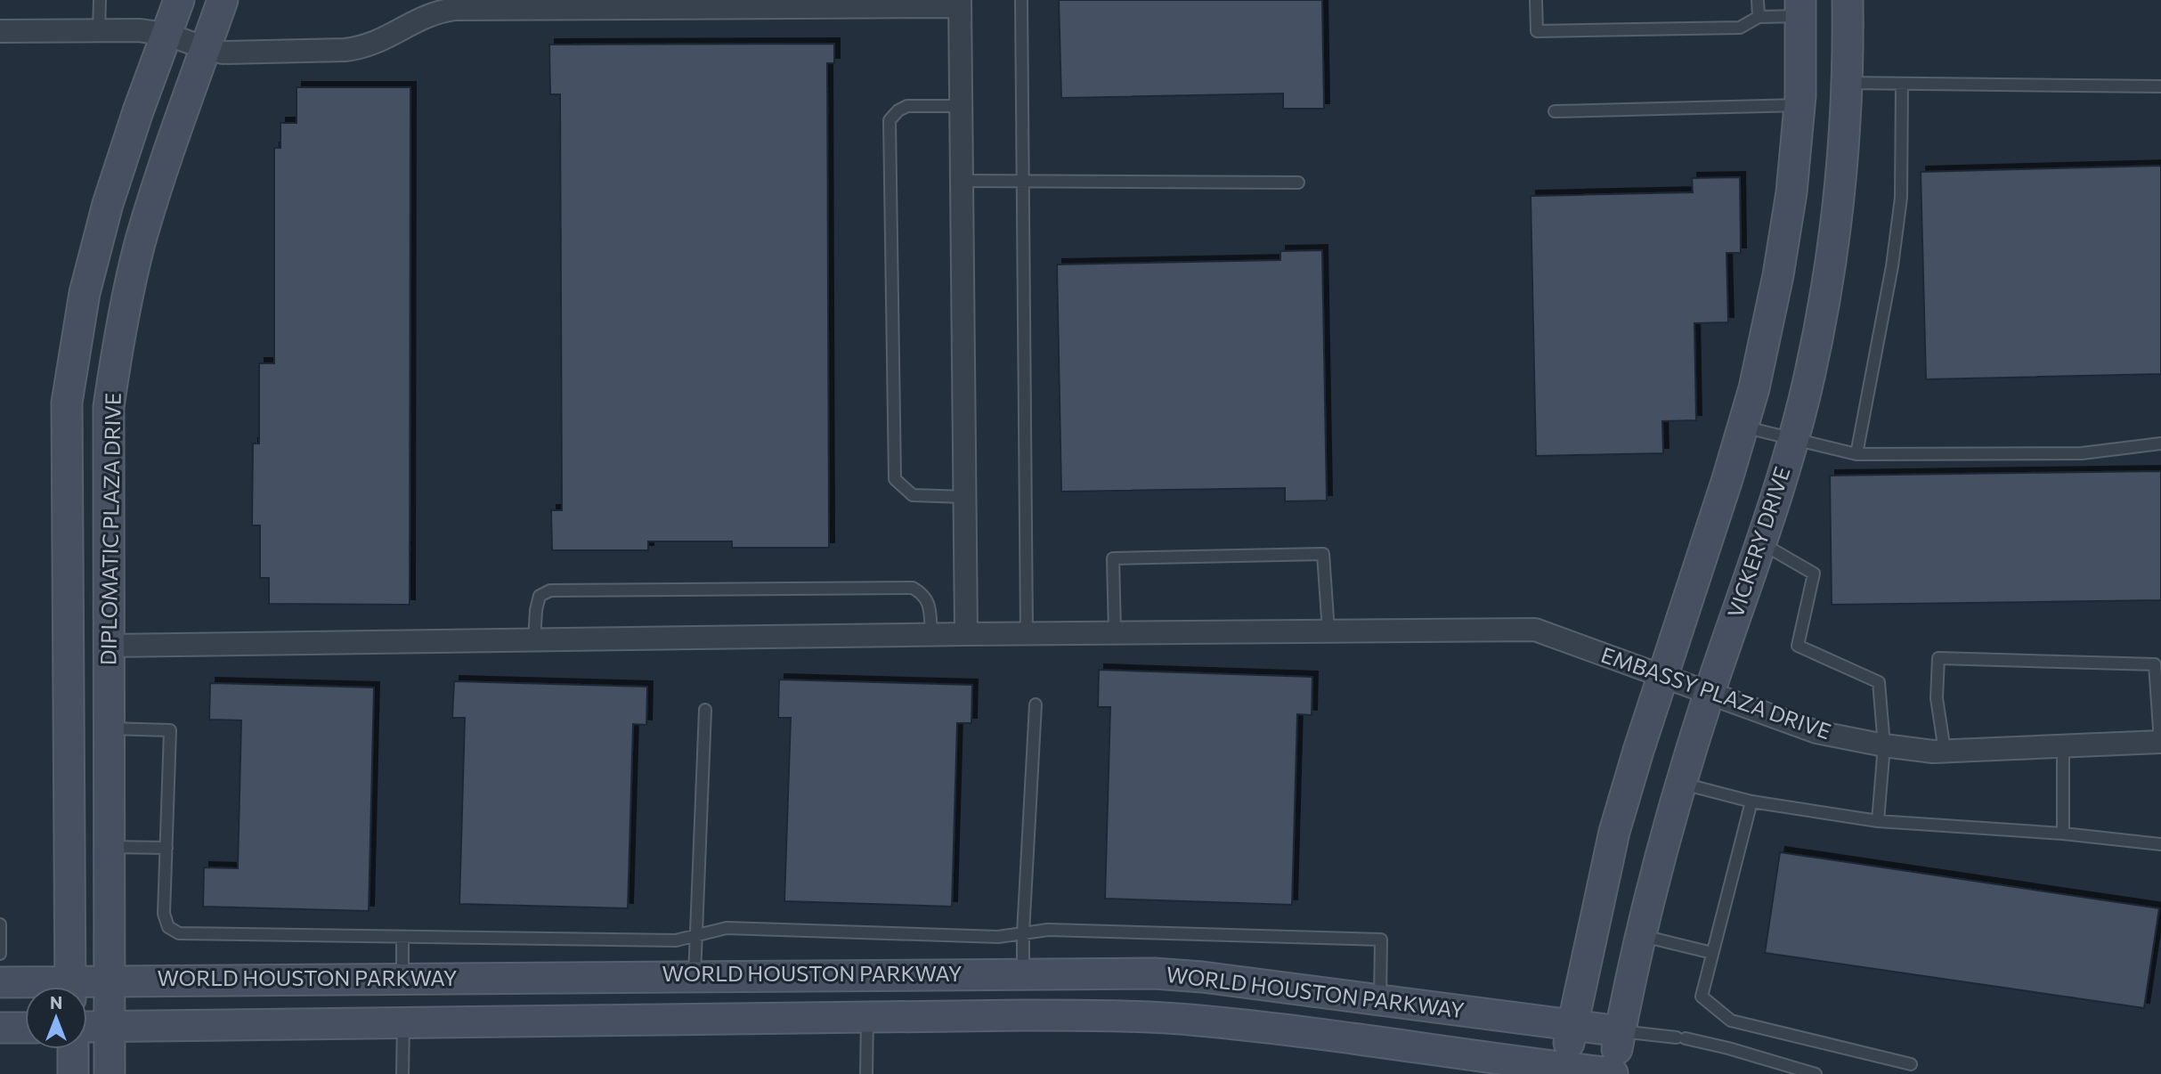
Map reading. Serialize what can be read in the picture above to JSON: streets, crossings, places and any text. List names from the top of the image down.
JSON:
{
  "streets": {
    "street": [
      "DIPLOMATIC PLAZA DRIVE",
      "VICKERY DRIVE",
      "EMBASSY PLAZA DRIVE",
      "WORLD HOUSTON PARKWAY"
    ]
  },
  "crossings": [
    ["DIPLOMATIC PLAZA DRIVE", "WORLD HOUSTON PARKWAY"],
    ["VICKERY DRIVE", "EMBASSY PLAZA DRIVE"],
    ["VICKERY DRIVE", "WORLD HOUSTON PARKWAY"]
  ],
  "north": "top"
}
